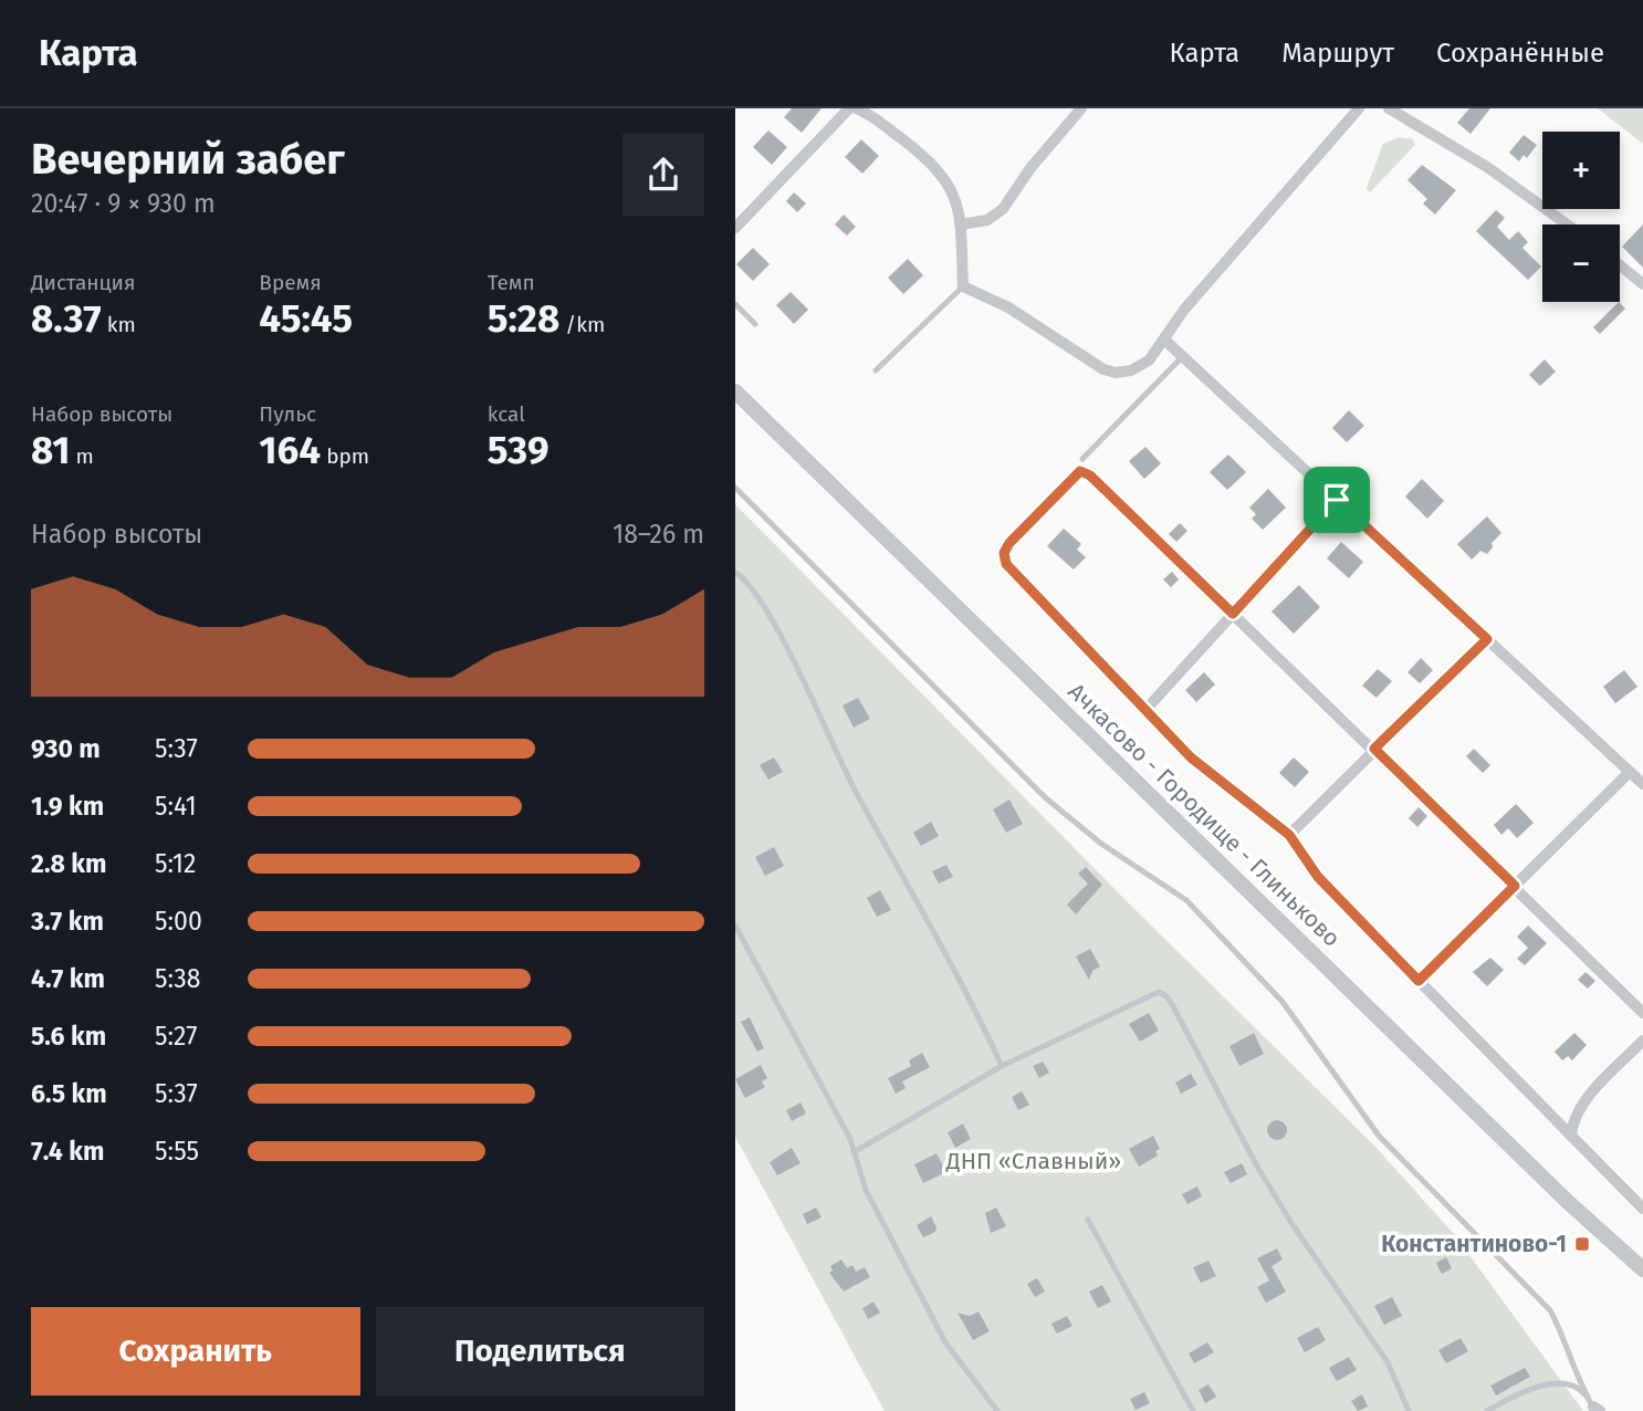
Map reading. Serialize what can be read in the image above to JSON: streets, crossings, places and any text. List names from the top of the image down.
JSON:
{
  "streets": {
    "street": ["Ачкасово - Городище - Глиньково"]
  },
  "parks": ["ДНП «Славный»"],
  "places": {
    "transit": ["Константиново-1"]
  },
  "page": {
    "header": "Карта",
    "nav": ["Карта", "Маршрут", "Сохранённые"],
    "heading": ["Вечерний забег", "20:47 · 9 × 930 m"],
    "map_buttons": ["+", "−"],
    "stats": [
      ["Дистанция", "8.37 km"],
      ["Время", "45:45"],
      ["Темп", "5:28 /km"],
      ["Набор высоты", "81 m"],
      ["Пульс", "164 bpm"],
      ["kcal", "539"]
    ],
    "chart": ["Набор высоты", "18–26 m"],
    "list": [
      {
        "name": "930 m",
        "note": "5:37"
      },
      {
        "name": "1.9 km",
        "note": "5:41"
      },
      {
        "name": "2.8 km",
        "note": "5:12"
      },
      {
        "name": "3.7 km",
        "note": "5:00"
      },
      {
        "name": "4.7 km",
        "note": "5:38"
      },
      {
        "name": "5.6 km",
        "note": "5:27"
      },
      {
        "name": "6.5 km",
        "note": "5:37"
      },
      {
        "name": "7.4 km",
        "note": "5:55"
      }
    ],
    "buttons": ["Сохранить", "Поделиться"]
  }
}
